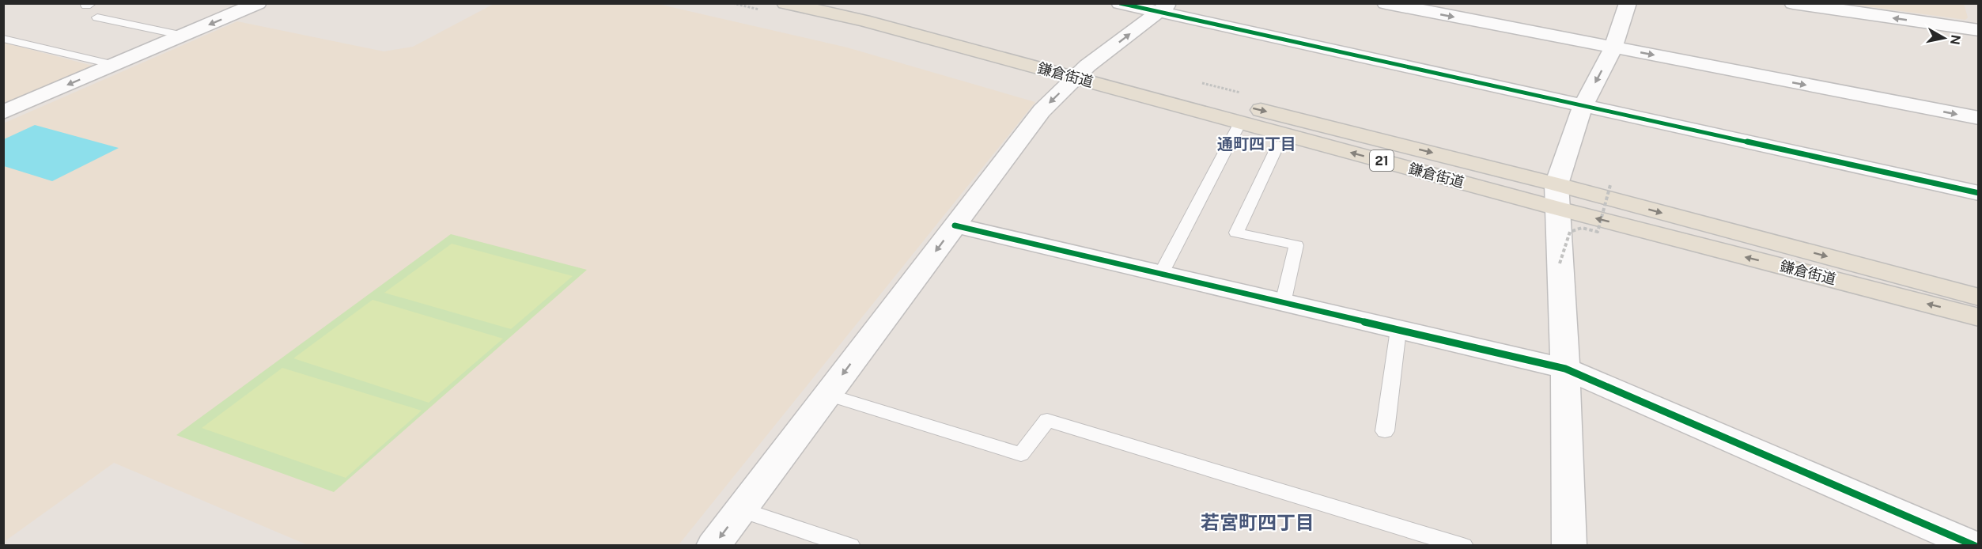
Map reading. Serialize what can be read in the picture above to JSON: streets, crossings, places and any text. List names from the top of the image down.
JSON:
{
  "streets": {
    "main road": ["鎌倉街道", "21"]
  },
  "districts": ["通町四丁目", "若宮町四丁目"],
  "north": "right"
}
